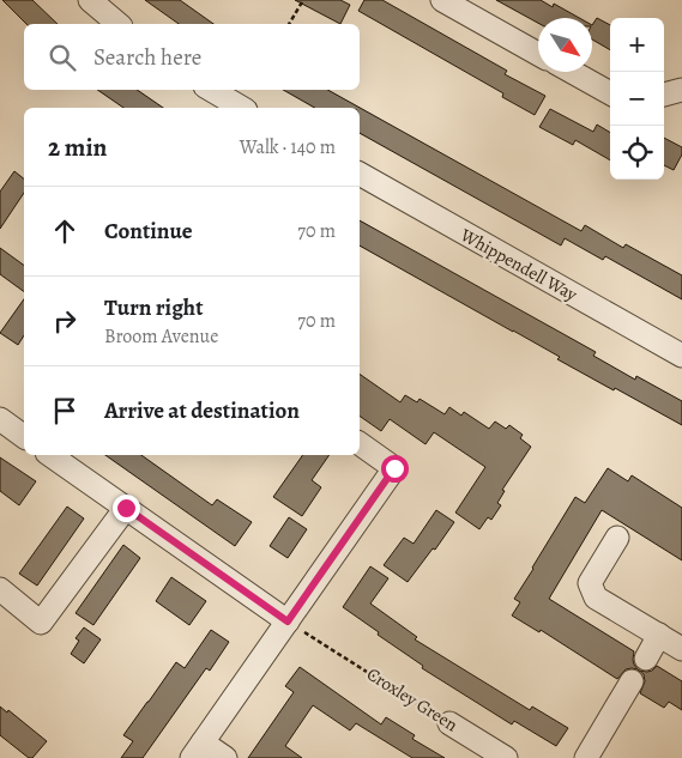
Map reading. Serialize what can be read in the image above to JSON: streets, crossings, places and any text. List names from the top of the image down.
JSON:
{
  "streets": {
    "street": ["Whippendell Way", "Croxley Green"]
  },
  "north": "bottom right",
  "page": {
    "map_buttons": ["+", "−"],
    "search": "Search here",
    "heading": ["2 min", "Walk · 140 m"],
    "list": [
      ["Continue", "70 m"],
      ["Turn right", "Broom Avenue", "70 m"],
      "Arrive at destination"
    ]
  }
}
